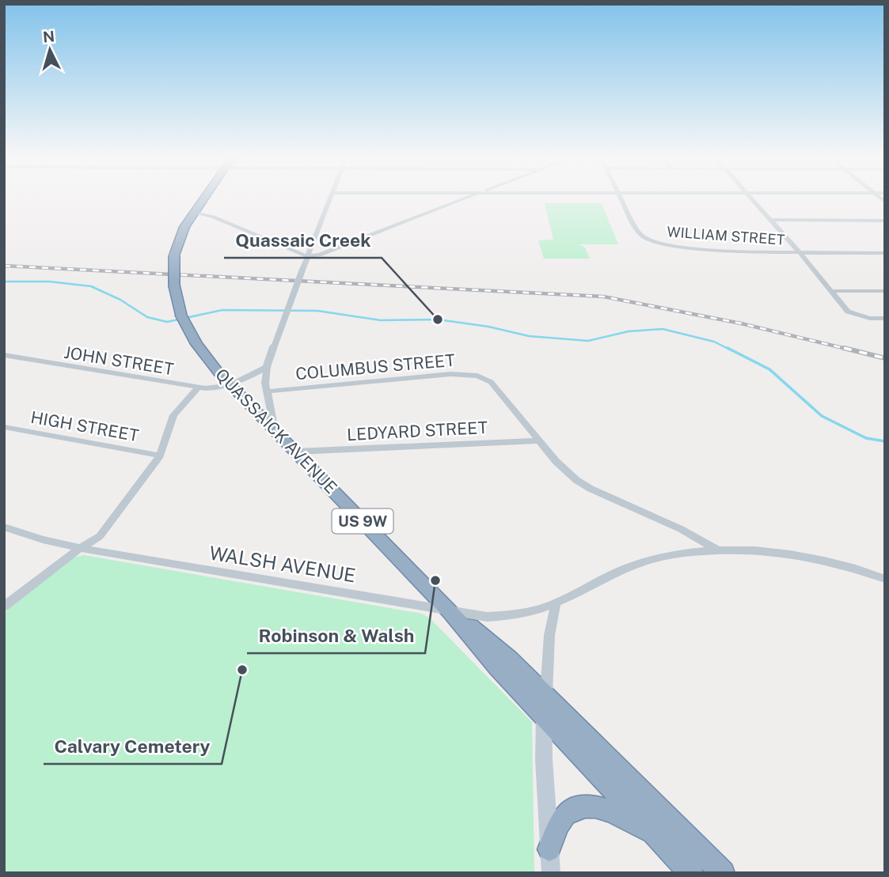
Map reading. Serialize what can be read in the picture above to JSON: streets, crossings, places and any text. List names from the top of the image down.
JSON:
{
  "streets": {
    "highway": ["QUASSAICK AVENUE", "US 9W"],
    "street": [
      "WILLIAM STREET",
      "JOHN STREET",
      "COLUMBUS STREET",
      "HIGH STREET",
      "LEDYARD STREET",
      "WALSH AVENUE"
    ]
  },
  "crossings": [
    ["JOHN STREET", "QUASSAICK AVENUE"],
    ["COLUMBUS STREET", "LEDYARD STREET"],
    ["QUASSAICK AVENUE", "LEDYARD STREET"],
    ["QUASSAICK AVENUE", "US 9W"],
    ["QUASSAICK AVENUE", "WALSH AVENUE"]
  ],
  "places": ["Quassaic Creek", "Robinson & Walsh", "Calvary Cemetery"],
  "north": "top"
}
